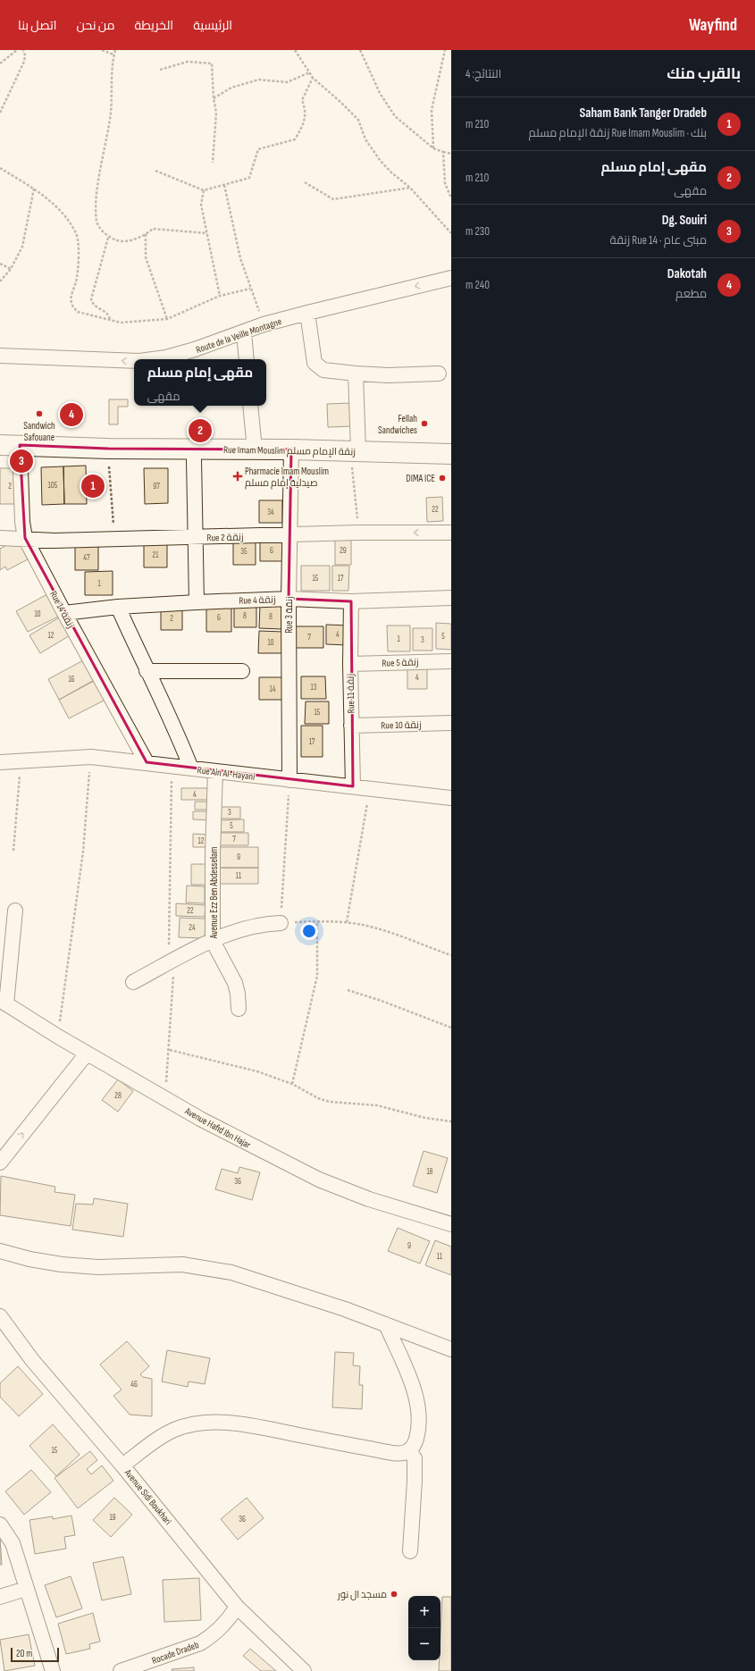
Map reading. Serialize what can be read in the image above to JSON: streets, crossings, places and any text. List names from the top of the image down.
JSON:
{
  "streets": {
    "main road": ["Rue Imam Mouslim زنقة الإمام مسلم"],
    "street": [
      "Route de la Veille Montagne",
      "Rue 2 زنقة",
      "Rue 4 زنقة",
      "Rue 14 زنقة",
      "Rue 3 زنقة",
      "Rue 5 زنقة",
      "Rue 11 زنقة",
      "Rue 10 زنقة",
      "Rue Ain Al-Hayani",
      "Avenue Ezz Ben Abdesselam",
      "Avenue Hafid Ibn Hajar",
      "Avenue Sidi Boukhari",
      "Rocade Dradeb"
    ]
  },
  "crossings": [
    ["Rue Imam Mouslim زنقة الإمام مسلم", "Rue 14 زنقة"],
    ["Rue Imam Mouslim زنقة الإمام مسلم", "Rue 3 زنقة"],
    ["Rue 2 زنقة", "Rue 14 زنقة"],
    ["Rue 2 زنقة", "Rue 3 زنقة"],
    ["Rue 4 زنقة", "Rue 14 زنقة"],
    ["Rue 4 زنقة", "Rue 3 زنقة"],
    ["Rue 4 زنقة", "Rue 11 زنقة"],
    ["Rue 14 زنقة", "Rue Ain Al-Hayani"],
    ["Rue 3 زنقة", "Rue Ain Al-Hayani"],
    ["Rue 5 زنقة", "Rue 11 زنقة"],
    ["Rue 11 زنقة", "Rue 10 زنقة"],
    ["Rue 11 زنقة", "Rue Ain Al-Hayani"],
    ["Rue Ain Al-Hayani", "Avenue Ezz Ben Abdesselam"],
    ["Avenue Sidi Boukhari", "Rocade Dradeb"]
  ],
  "one_way": ["Route de la Veille Montagne"],
  "places": {
    "other": [
      "Sandwich Safouane",
      "Fellah Sandwiches",
      "DIMA ICE",
      "مسجد ال نور"
    ],
    "health": ["Pharmacie Imam Mouslim صيدلية إمام مسلم"]
  },
  "house_numbers": [
    "105",
    "2",
    "97",
    "22",
    "34",
    "6",
    "29",
    "35",
    "21",
    "47",
    "15",
    "17",
    "1",
    "10",
    "8",
    "8",
    "6",
    "2",
    "4",
    "12",
    "5",
    "7",
    "1",
    "3",
    "10",
    "4",
    "16",
    "13",
    "14",
    "15",
    "17",
    "4",
    "3",
    "5",
    "7",
    "12",
    "9",
    "11",
    "22",
    "24",
    "28",
    "18",
    "36",
    "9",
    "11",
    "46",
    "15",
    "19",
    "36"
  ],
  "scale_bar": "20 m",
  "page": {
    "header": "Wayfind",
    "nav": [
      "الرئيسية",
      "الخريطة",
      "من نحن",
      "اتصل بنا"
    ],
    "heading": ["بالقرب منك", "النتائج: 4"],
    "list": [
      {
        "mark": "1",
        "name": "Saham Bank Tanger Dradeb",
        "note": "بنك · Rue Imam Mouslim زنقة الإمام مسلم",
        "value": "210 m"
      },
      {
        "mark": "2",
        "name": "مقهى إمام مسلم",
        "note": "مقهى",
        "value": "210 m"
      },
      {
        "mark": "3",
        "name": "Dg. Souiri",
        "note": "مبنى عام · Rue 14 زنقة",
        "value": "230 m"
      },
      {
        "mark": "4",
        "name": "Dakotah",
        "note": "مطعم",
        "value": "240 m"
      }
    ],
    "popup": ["مقهى إمام مسلم", "مقهى"],
    "pins": [
      "4",
      "2",
      "3",
      "1"
    ],
    "map_buttons": ["+", "−"],
    "scale": "20 m"
  }
}
